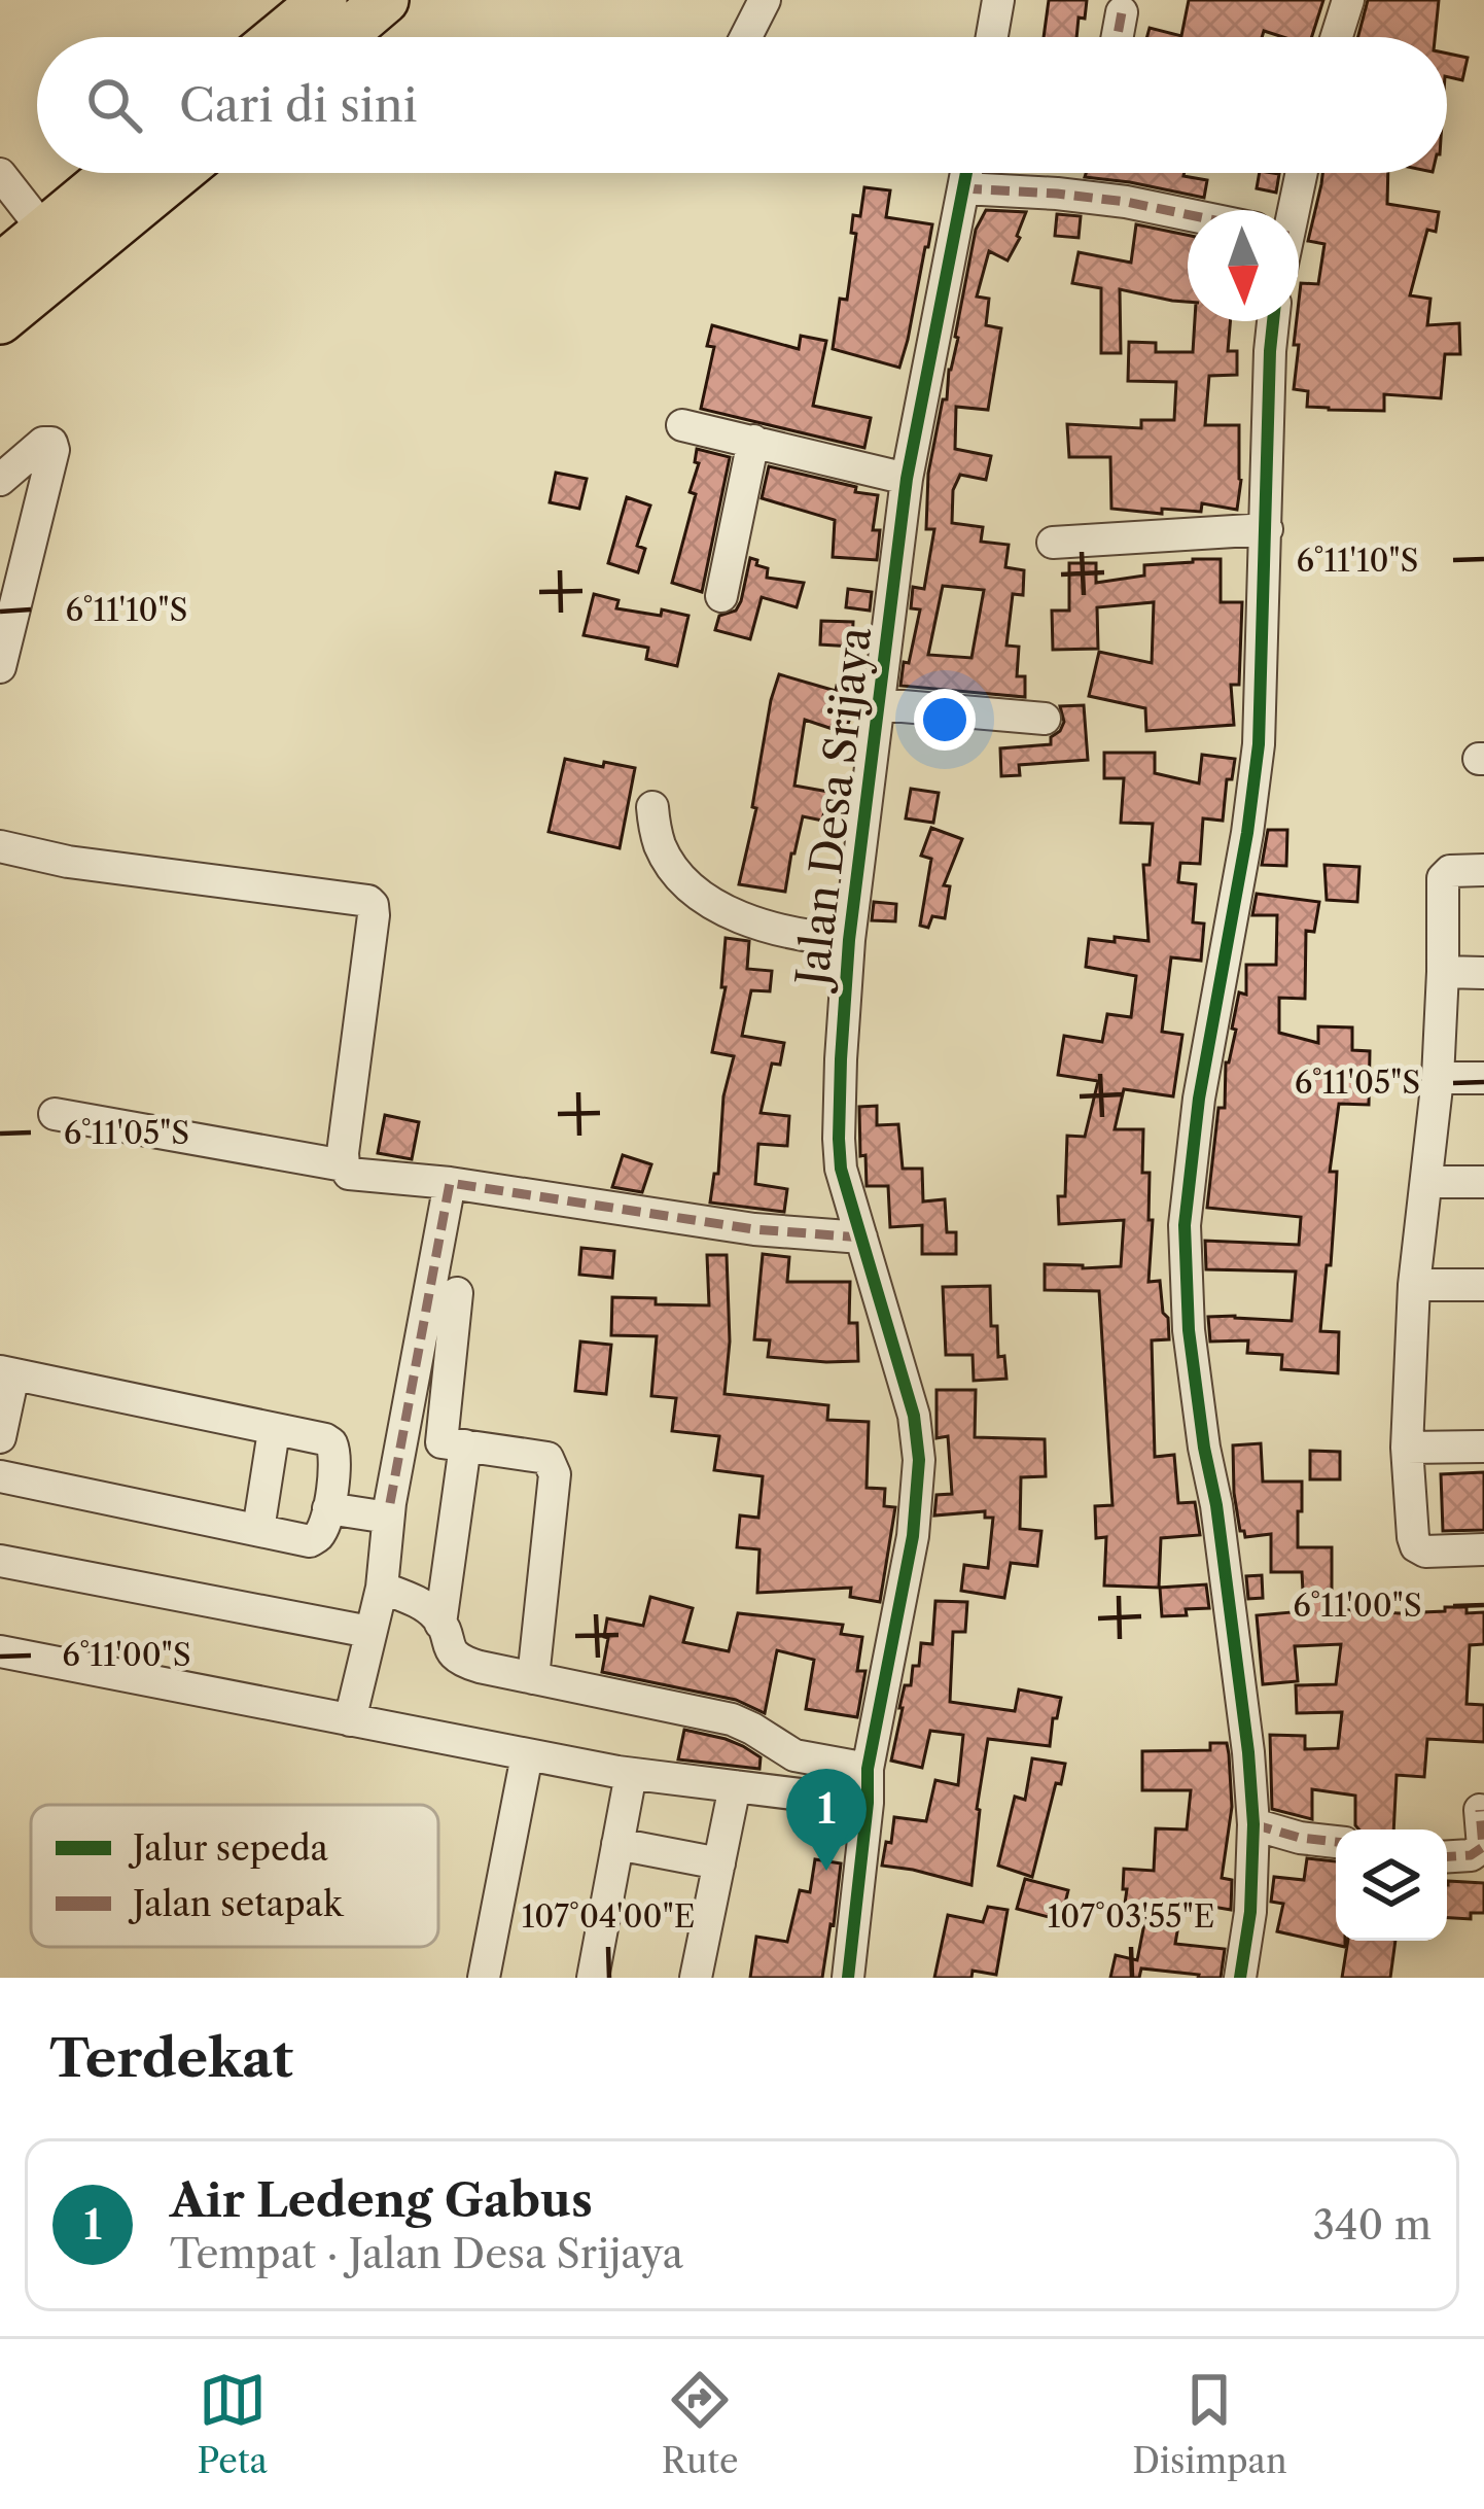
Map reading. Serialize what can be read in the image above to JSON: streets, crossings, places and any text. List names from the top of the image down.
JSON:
{
  "streets": {
    "street": ["Jalan Desa Srijaya"]
  },
  "legend": ["Jalur sepeda", "Jalan setapak"],
  "north": "bottom",
  "page": {
    "search": "Cari di sini",
    "pins": "1",
    "heading": "Terdekat",
    "list": [
      {
        "mark": "1",
        "name": "Air Ledeng Gabus",
        "note": "Tempat · Jalan Desa Srijaya",
        "value": "340 m"
      }
    ],
    "nav": ["Peta", "Rute", "Disimpan"]
  },
  "coordinates": [
    "6°11'10\"S",
    "6°11'05\"S",
    "6°11'00\"S",
    "107°04'00\"E",
    "107°03'55\"E"
  ]
}
